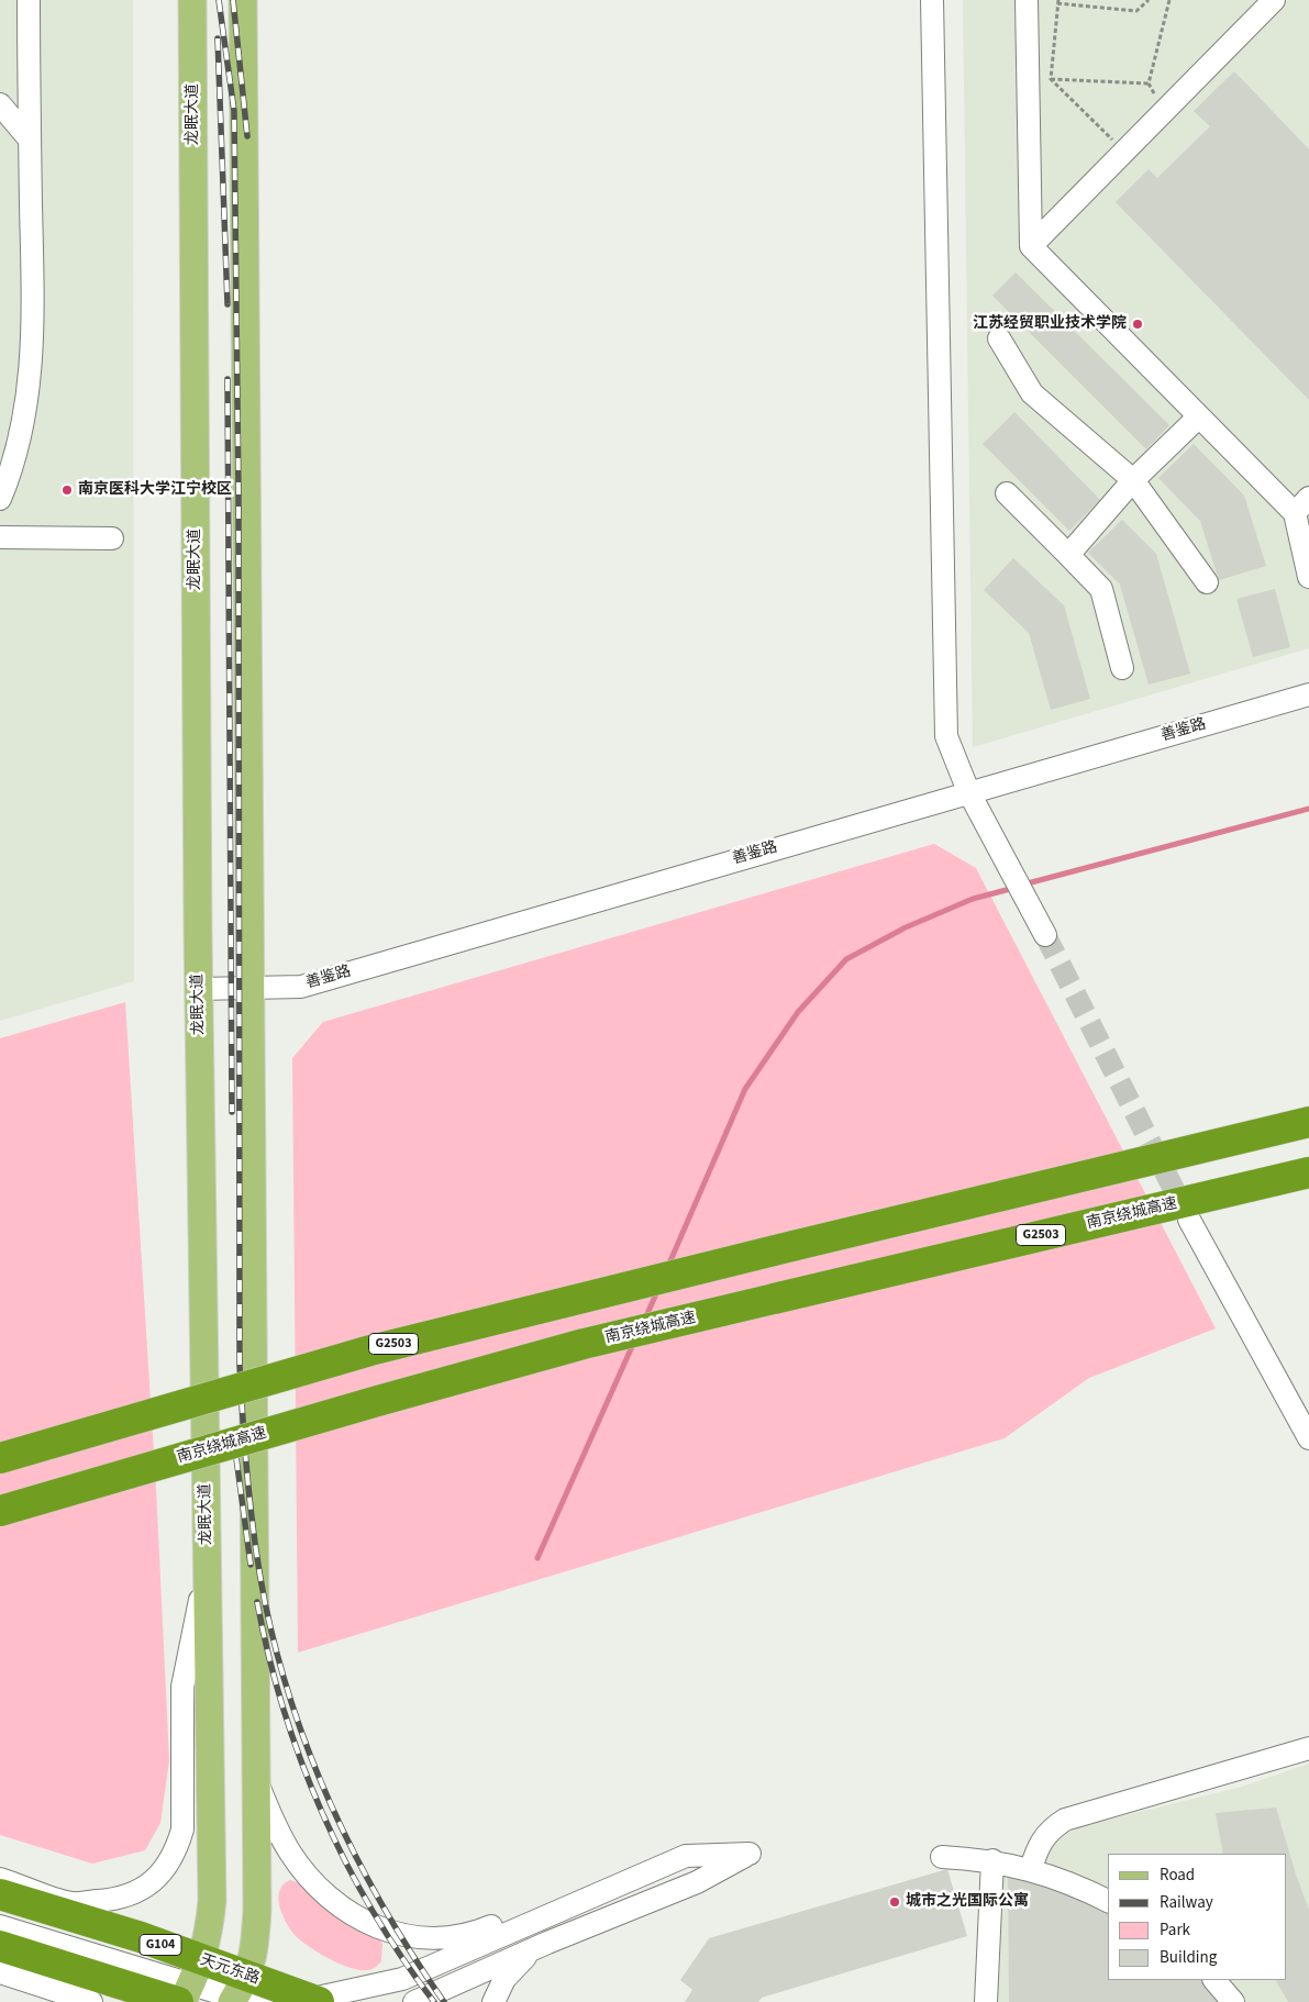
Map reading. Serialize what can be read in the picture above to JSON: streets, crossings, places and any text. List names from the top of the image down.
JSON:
{
  "streets": {
    "highway": [
      "南京绕城高速",
      "G2503",
      "G104",
      "天元东路"
    ],
    "main road": ["龙眠大道"],
    "street": ["善鉴路"]
  },
  "crossings": [
    ["龙眠大道", "善鉴路"],
    ["龙眠大道", "天元东路"]
  ],
  "places": ["江苏经贸职业技术学院", "南京医科大学江宁校区", "城市之光国际公寓"],
  "legend": [
    "Road",
    "Railway",
    "Park",
    "Building"
  ]
}
